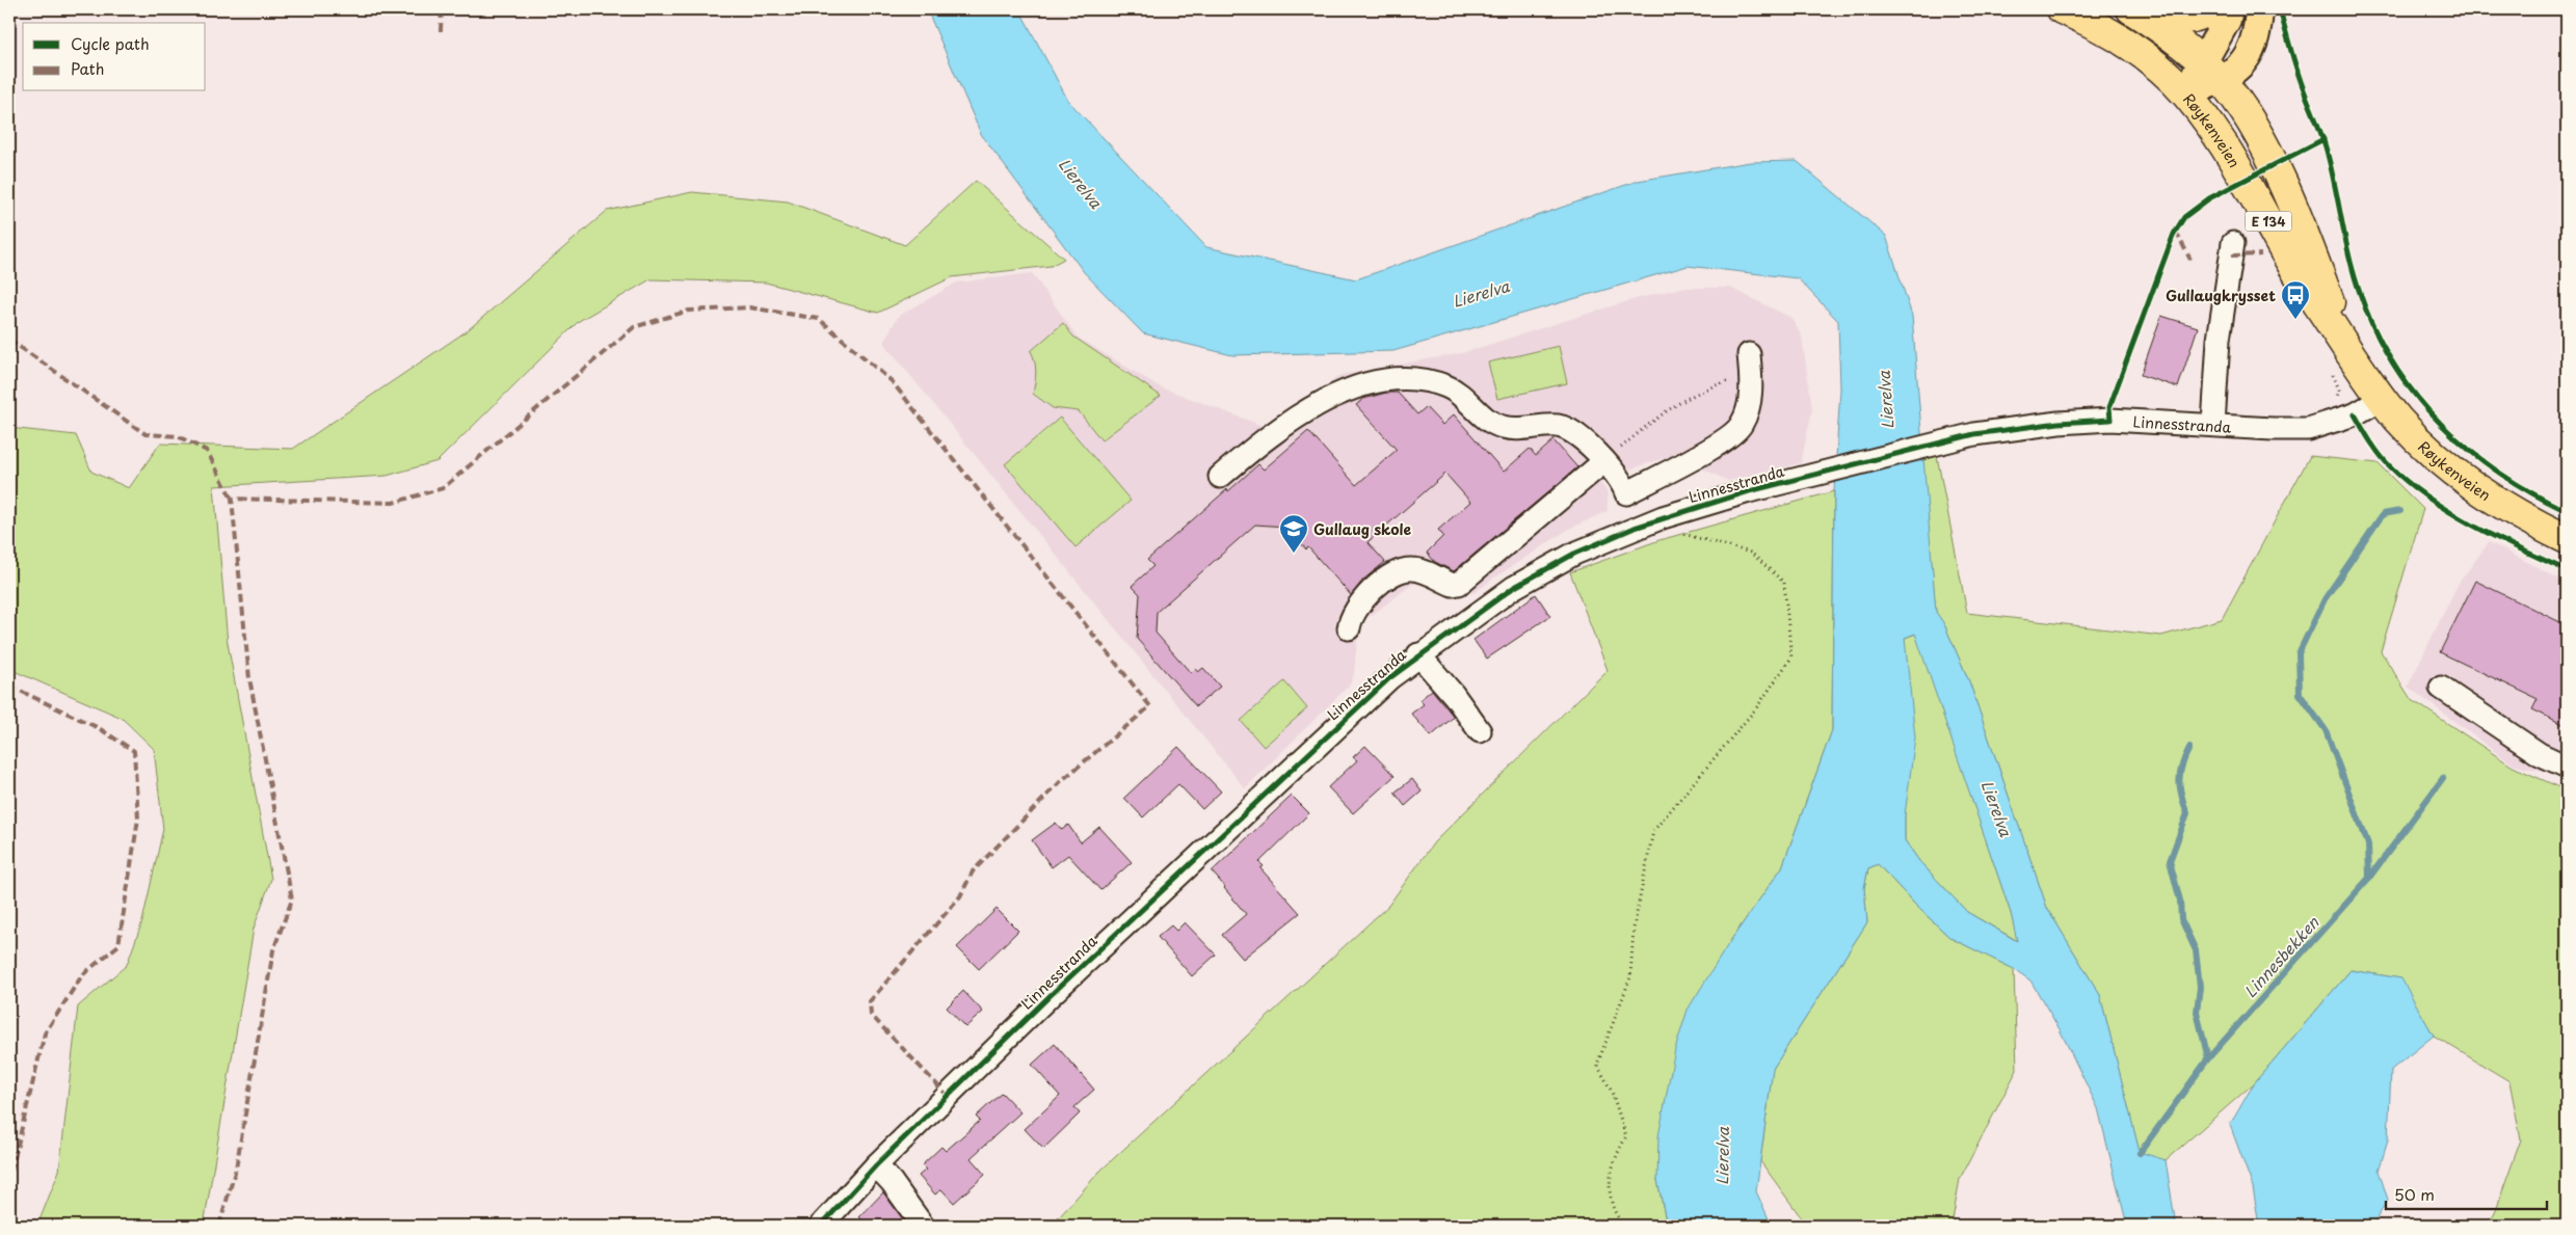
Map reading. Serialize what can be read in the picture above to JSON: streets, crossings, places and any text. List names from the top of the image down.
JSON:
{
  "streets": {
    "highway": ["Røykenveien", "E 134"],
    "street": ["Linnesstranda"]
  },
  "crossings": [
    ["Røykenveien", "E 134"],
    ["Røykenveien", "Linnesstranda"]
  ],
  "water": ["Lierelva", "Linnesbekken"],
  "places": {
    "bus stop": ["Gullaugkrysset"],
    "school or university": ["Gullaug skole"]
  },
  "legend": ["Cycle path", "Path"],
  "scale_bar": "50 m"
}
